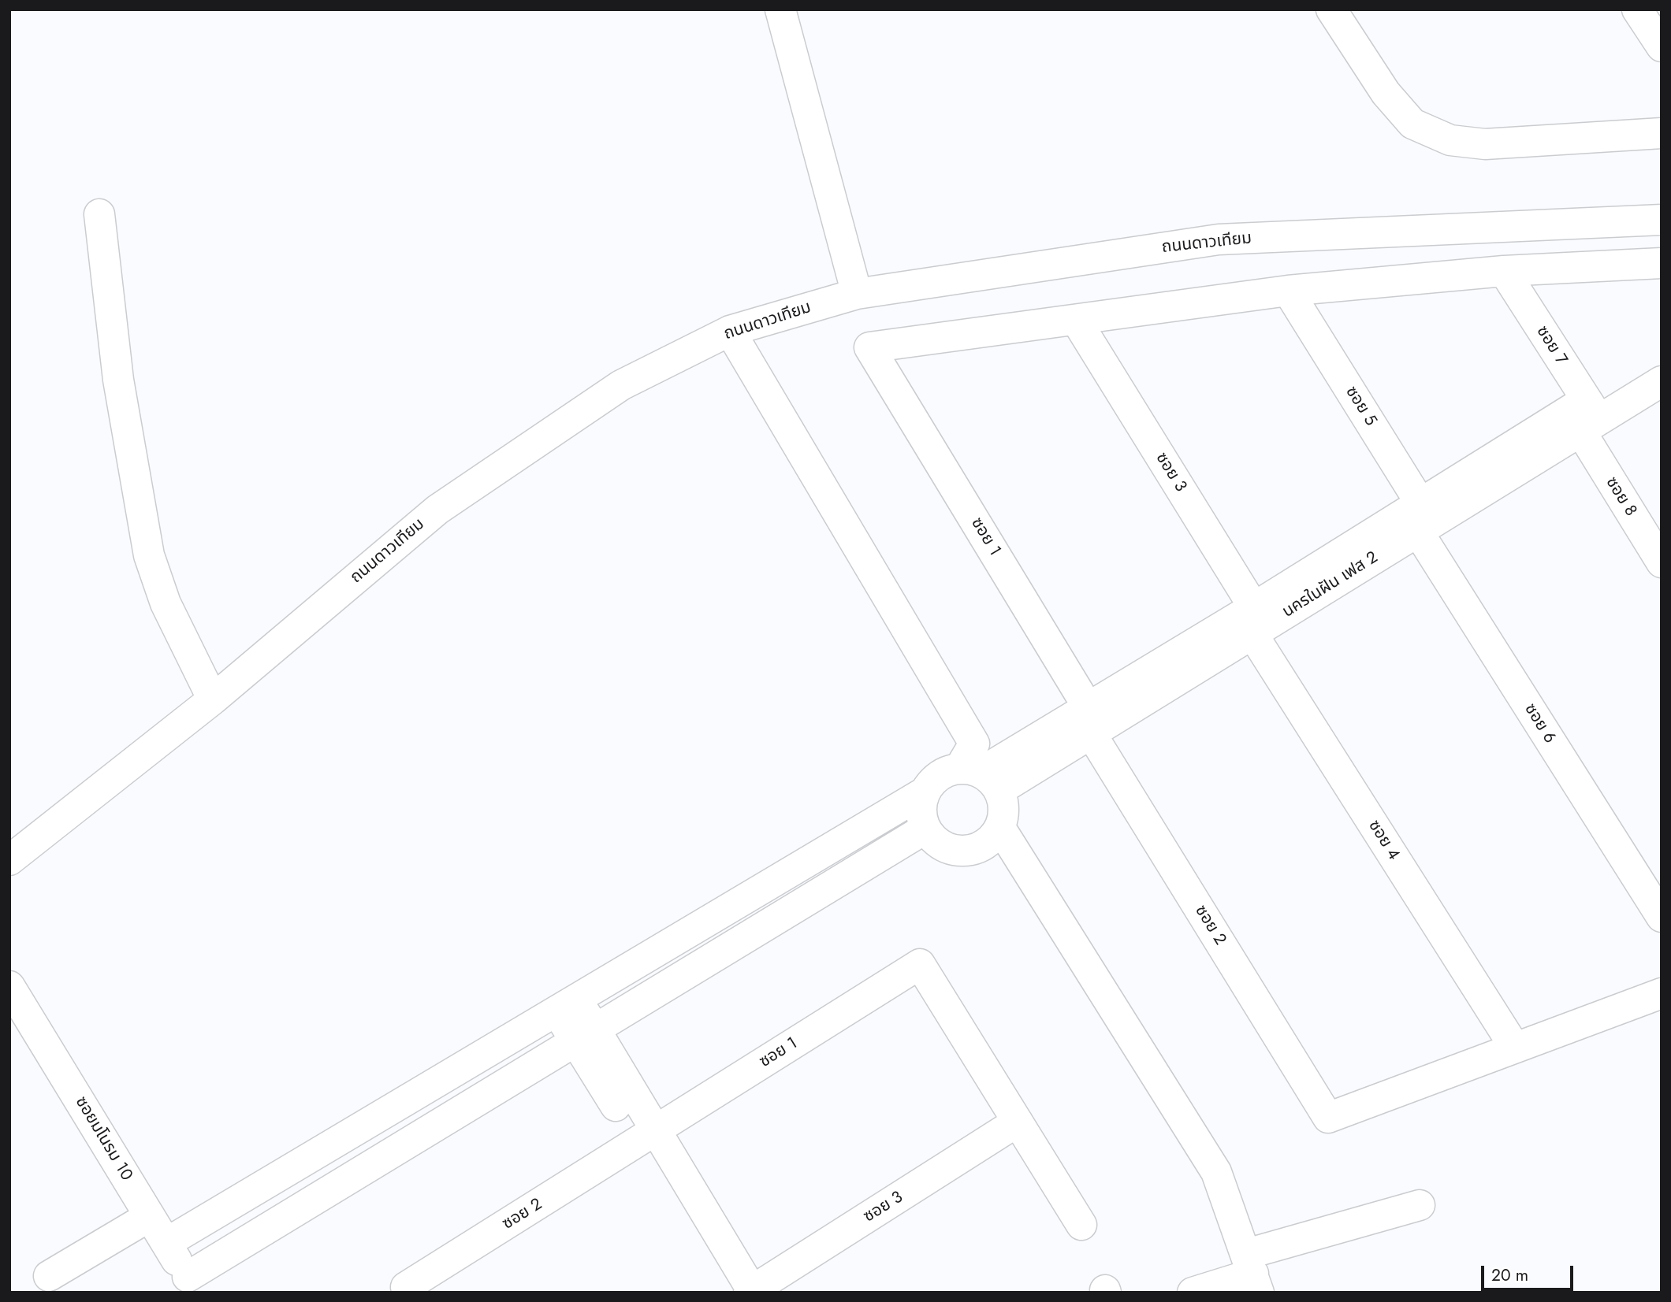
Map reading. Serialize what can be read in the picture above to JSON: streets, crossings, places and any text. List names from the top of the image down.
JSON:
{
  "streets": {
    "street": [
      "ถนนดาวเทียม",
      "ซอย 7",
      "ซอย 5",
      "ซอย 3",
      "ซอย 8",
      "ซอย 1",
      "นครในฝัน เฟส 2",
      "ซอย 6",
      "ซอย 4",
      "ซอย 2",
      "ซอยมโนรม 10"
    ]
  },
  "crossings": [
    ["ซอย 7", "ซอย 8"],
    ["ซอย 7", "นครในฝัน เฟส 2"],
    ["ซอย 5", "นครในฝัน เฟส 2"],
    ["ซอย 5", "ซอย 6"],
    ["ซอย 3", "ซอย 1"],
    ["ซอย 3", "นครในฝัน เฟส 2"],
    ["ซอย 3", "ซอย 4"],
    ["ซอย 8", "นครในฝัน เฟส 2"],
    ["ซอย 1", "นครในฝัน เฟส 2"],
    ["ซอย 1", "ซอย 2"],
    ["นครในฝัน เฟส 2", "ซอย 6"],
    ["นครในฝัน เฟส 2", "ซอย 4"],
    ["นครในฝัน เฟส 2", "ซอย 2"],
    ["ซอย 4", "ซอย 2"]
  ],
  "scale_bar": "20 m"
}
